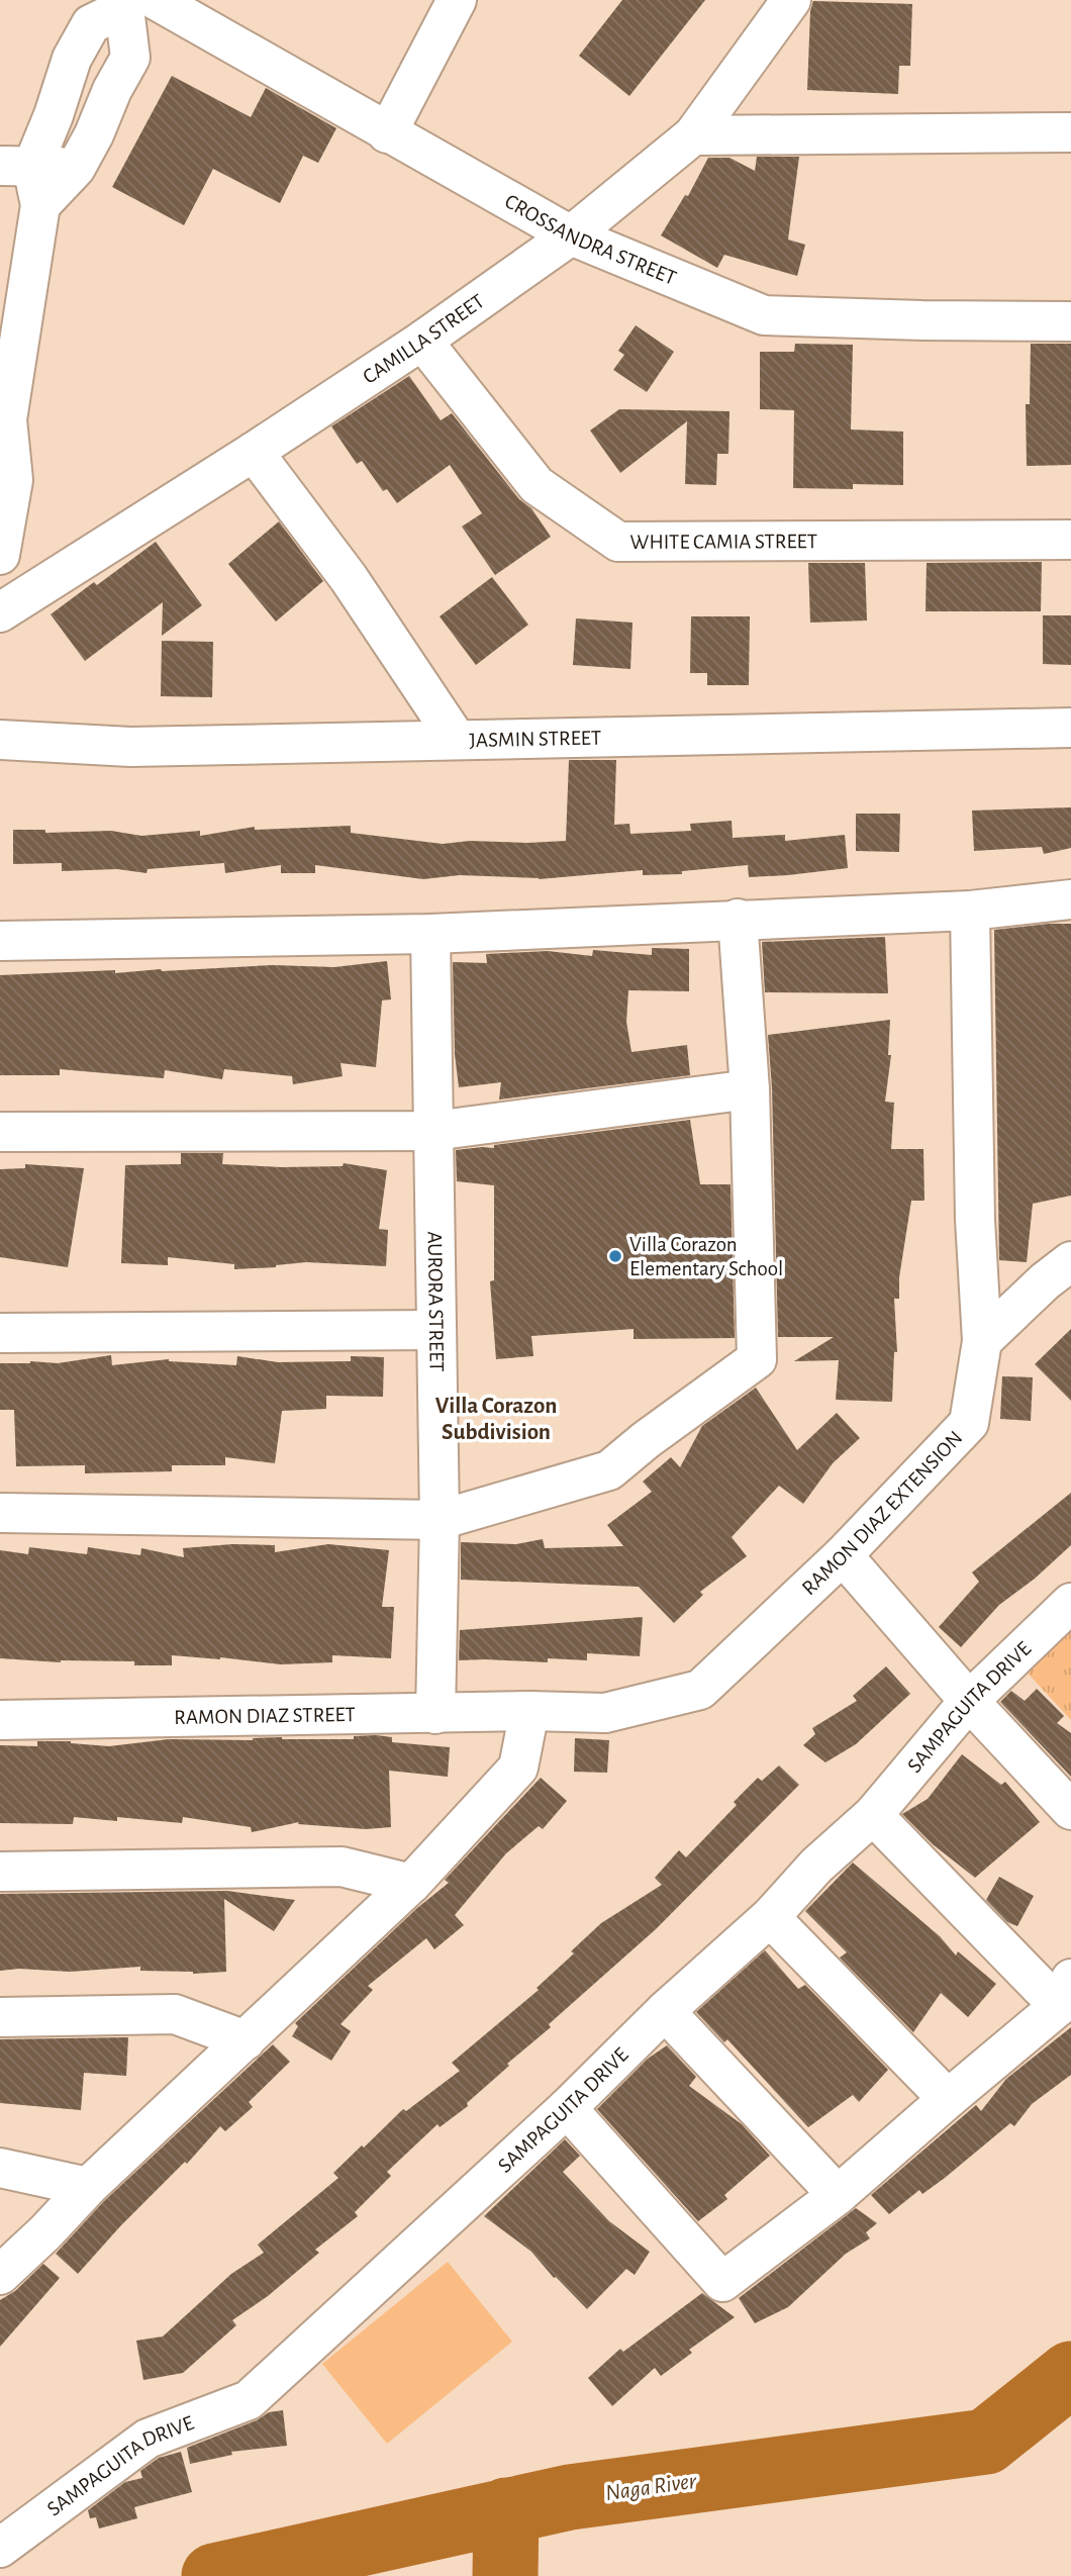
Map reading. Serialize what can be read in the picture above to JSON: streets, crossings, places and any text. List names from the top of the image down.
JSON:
{
  "streets": {
    "street": [
      "CROSSANDRA STREET",
      "CAMILLA STREET",
      "WHITE CAMIA STREET",
      "JASMIN STREET",
      "AURORA STREET",
      "RAMON DIAZ EXTENSION",
      "SAMPAGUITA DRIVE",
      "RAMON DIAZ STREET"
    ]
  },
  "crossings": [
    ["CROSSANDRA STREET", "CAMILLA STREET"],
    ["CAMILLA STREET", "WHITE CAMIA STREET"],
    ["AURORA STREET", "RAMON DIAZ STREET"],
    ["RAMON DIAZ EXTENSION", "RAMON DIAZ STREET"]
  ],
  "districts": ["Villa Corazon Subdivision"],
  "water": ["Naga River"],
  "places": ["Villa Corazon Elementary School"]
}
